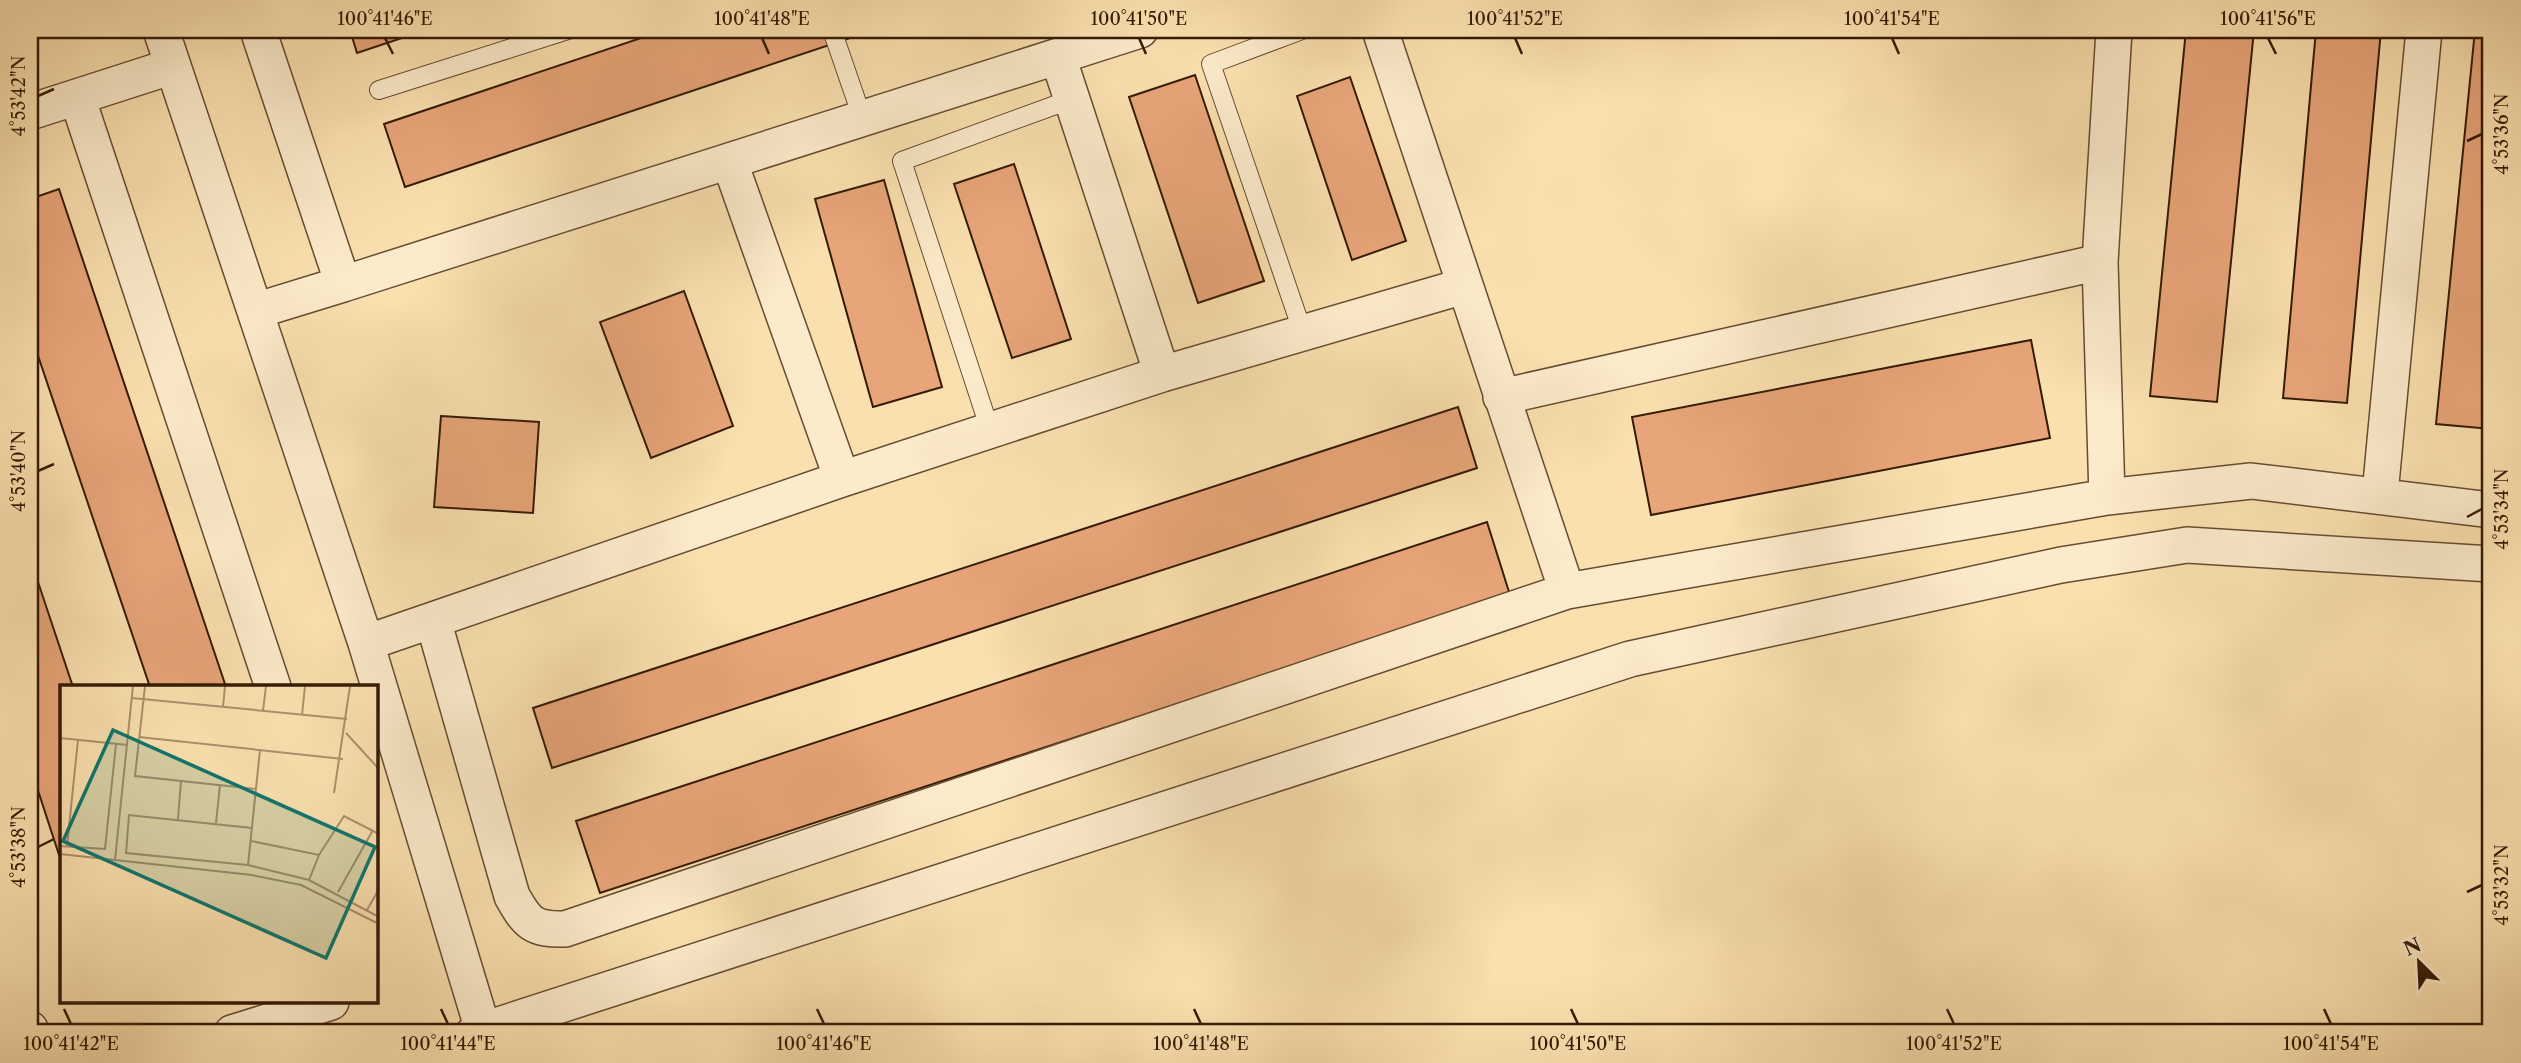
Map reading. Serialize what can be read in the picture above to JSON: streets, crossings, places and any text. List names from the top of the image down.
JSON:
{
  "north": "top left",
  "coordinates": [
    "100°41'46\"E",
    "100°41'48\"E",
    "100°41'50\"E",
    "100°41'52\"E",
    "100°41'54\"E",
    "100°41'56\"E",
    "4°53'42\"N",
    "4°53'36\"N",
    "4°53'40\"N",
    "4°53'34\"N",
    "4°53'38\"N",
    "4°53'32\"N",
    "100°41'42\"E",
    "100°41'44\"E"
  ]
}
